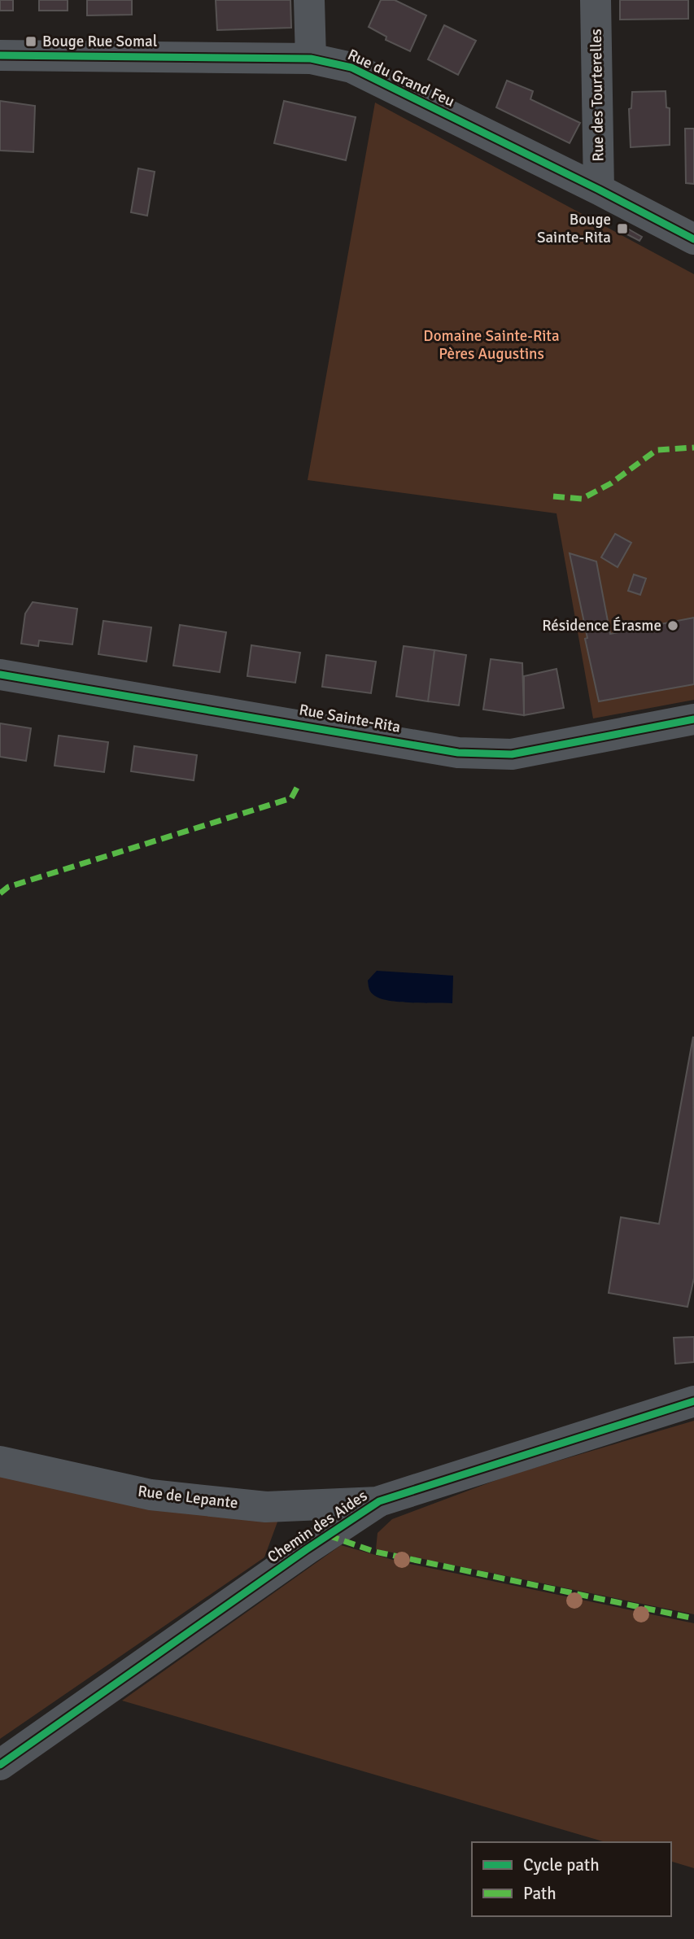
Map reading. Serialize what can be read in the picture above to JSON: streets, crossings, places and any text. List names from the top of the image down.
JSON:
{
  "streets": {
    "street": [
      "Rue du Grand Feu",
      "Rue des Tourterelles",
      "Rue Sainte-Rita",
      "Rue de Lepante",
      "Chemin des Aides"
    ]
  },
  "crossings": [
    ["Rue du Grand Feu", "Rue des Tourterelles"],
    ["Rue de Lepante", "Chemin des Aides"]
  ],
  "parks": ["Domaine Sainte-Rita Pères Augustins"],
  "places": {
    "transit": ["Bouge Rue Somal", "Bouge Sainte-Rita"],
    "other": ["Résidence Érasme"]
  },
  "legend": ["Cycle path", "Path"]
}
